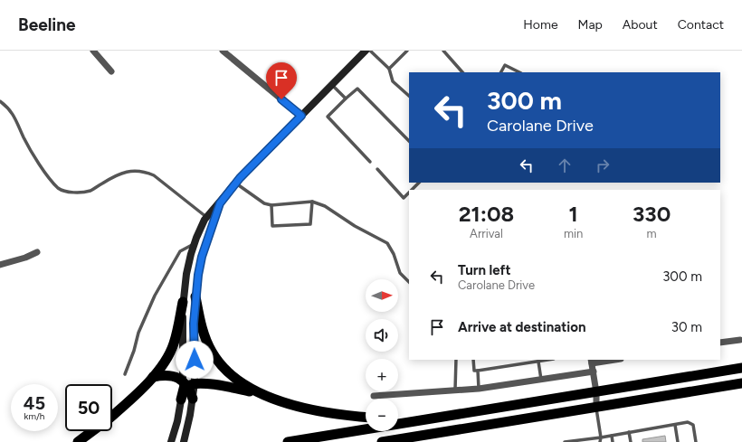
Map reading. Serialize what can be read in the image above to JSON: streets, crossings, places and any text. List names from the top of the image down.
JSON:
{
  "north": "right",
  "page": {
    "header": "Beeline",
    "nav": [
      "Home",
      "Map",
      "About",
      "Contact"
    ],
    "turn": ["300 m", "Carolane Drive"],
    "eta": [
      "21:08",
      "Arrival",
      "1",
      "min",
      "330",
      "m"
    ],
    "list": [
      {
        "name": "Turn left",
        "note": "Carolane Drive",
        "value": "300 m"
      },
      {
        "name": "Arrive at destination",
        "value": "30 m"
      }
    ],
    "map_buttons": ["+", "−"],
    "speed": "45 km/h",
    "limit": "50"
  }
}
